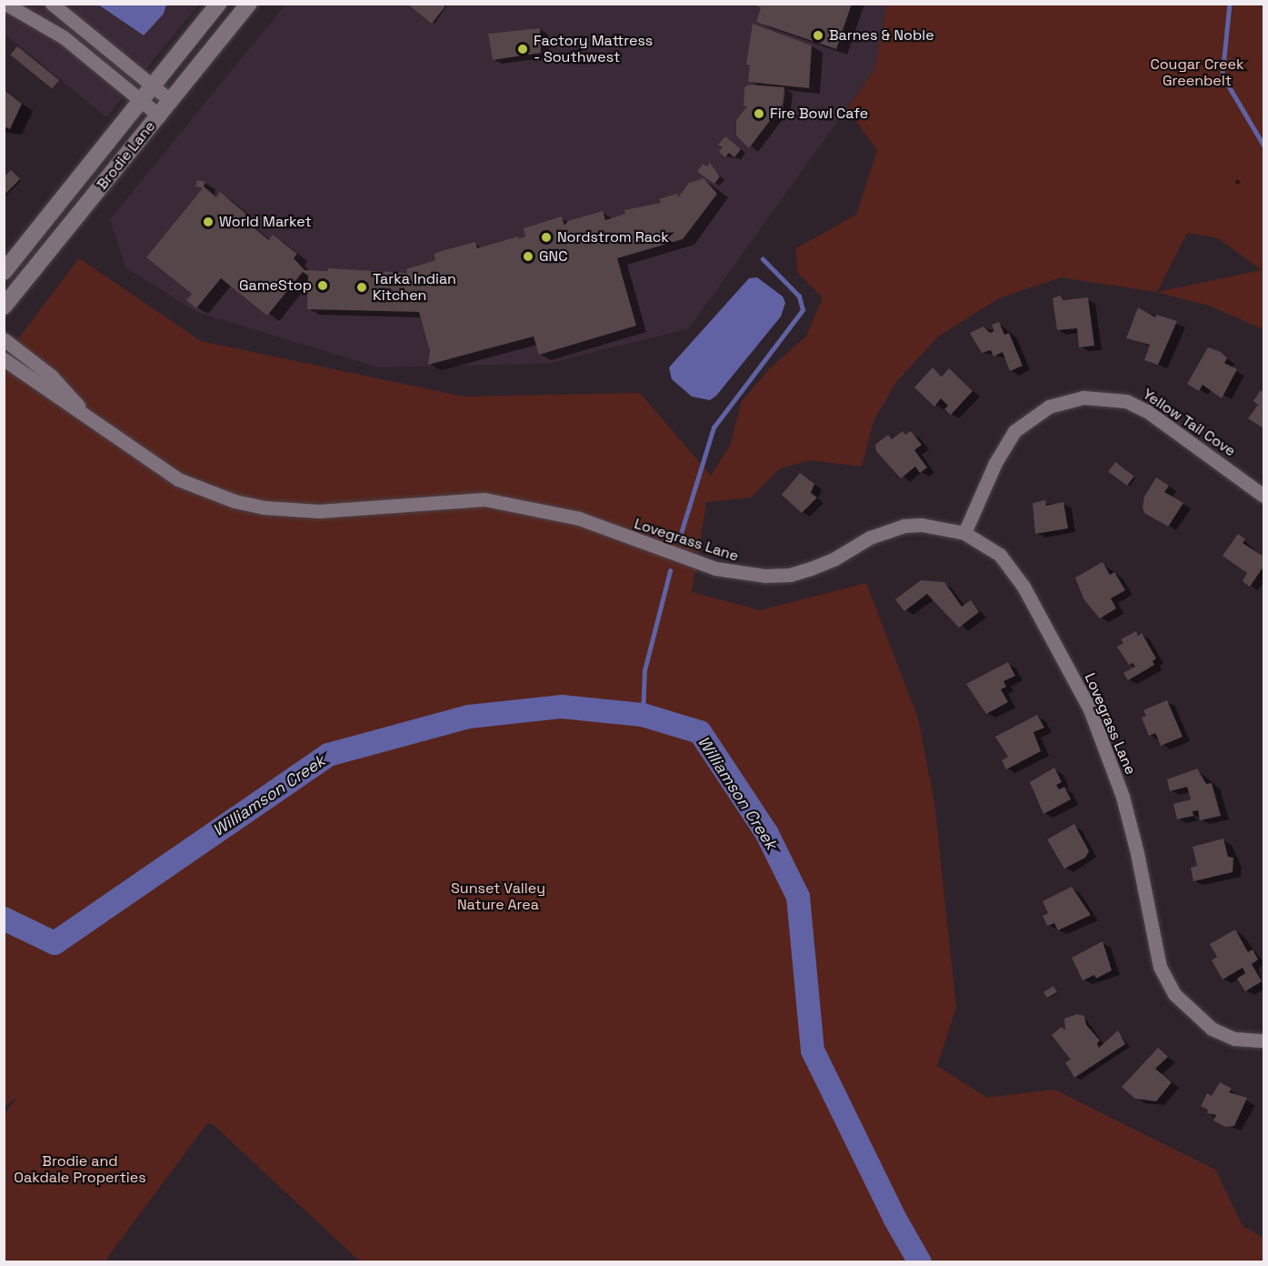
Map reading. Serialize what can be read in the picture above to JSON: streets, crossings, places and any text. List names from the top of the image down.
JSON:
{
  "streets": {
    "main road": ["Brodie Lane"],
    "street": ["Yellow Tail Cove", "Lovegrass Lane"]
  },
  "crossings": [
    ["Yellow Tail Cove", "Lovegrass Lane"]
  ],
  "water": ["Williamson Creek"],
  "parks": ["Cougar Creek Greenbelt", "Sunset Valley Nature Area", "Brodie and Oakdale Properties"],
  "places": [
    "Barnes & Noble",
    "Factory Mattress - Southwest",
    "Fire Bowl Cafe",
    "World Market",
    "Nordstrom Rack",
    "GNC",
    "GameStop",
    "Tarka Indian Kitchen"
  ]
}
